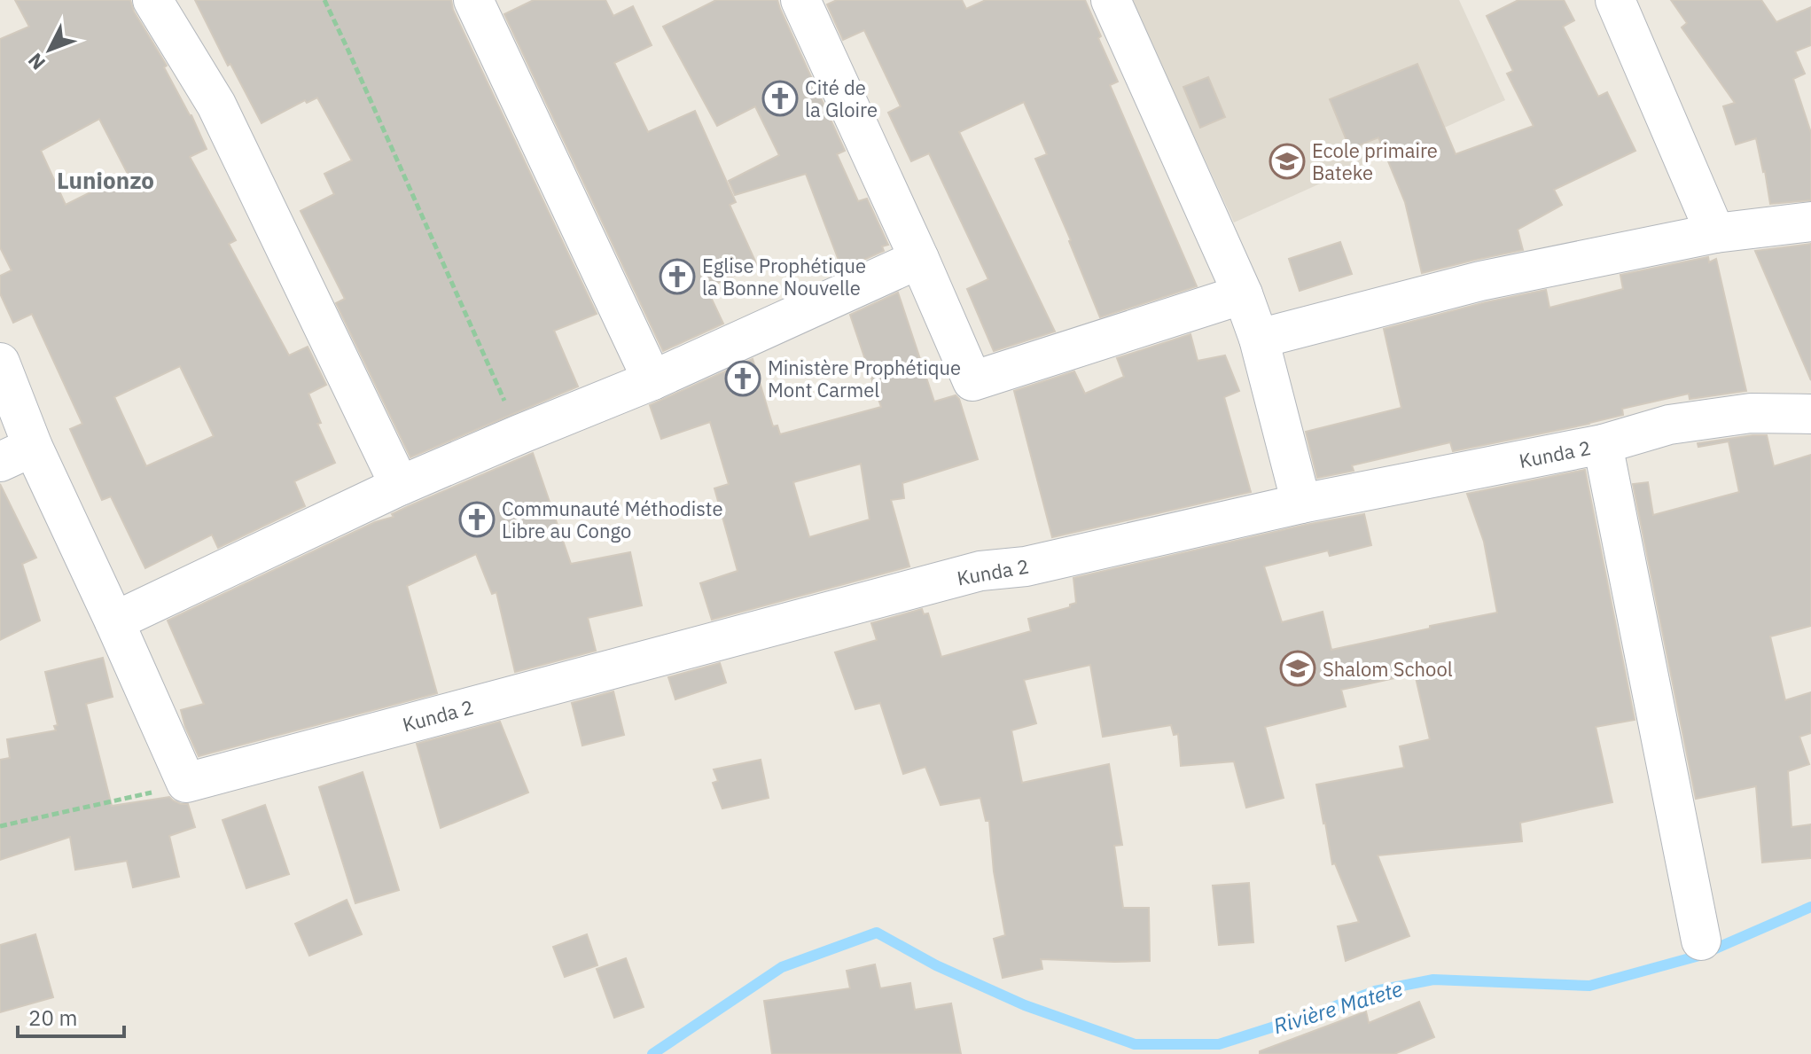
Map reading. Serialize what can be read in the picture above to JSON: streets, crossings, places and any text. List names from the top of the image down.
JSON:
{
  "streets": {
    "street": ["Kunda 2"]
  },
  "districts": ["Lunionzo"],
  "water": ["Rivière Matete"],
  "places": {
    "church": [
      "Cité de la Gloire",
      "Eglise Prophétique la Bonne Nouvelle",
      "Ministère Prophétique Mont Carmel",
      "Communauté Méthodiste Libre au Congo"
    ],
    "school or university": ["Ecole primaire Bateke", "Shalom School"]
  },
  "scale_bar": "20 m",
  "north": "bottom left"
}
